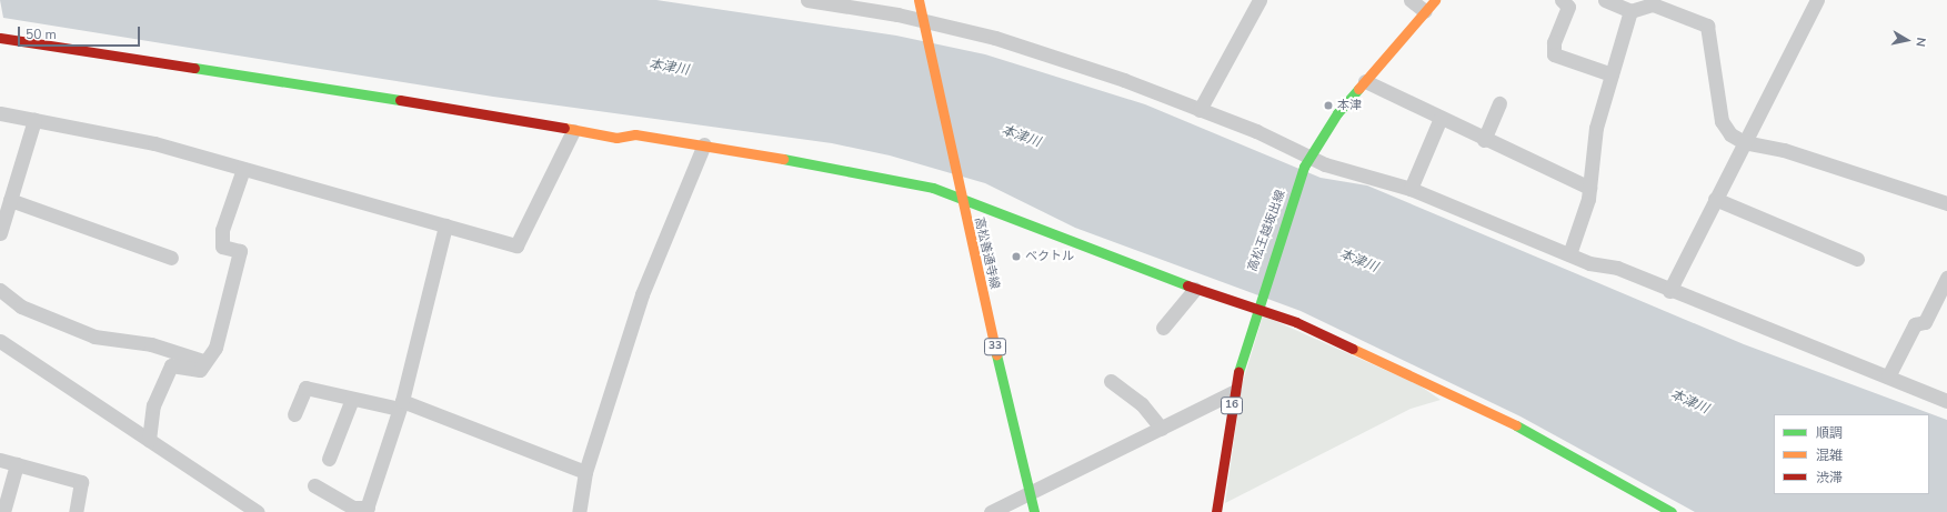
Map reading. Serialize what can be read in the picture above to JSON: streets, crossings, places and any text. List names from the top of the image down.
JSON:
{
  "streets": {
    "street": [
      "高松王越坂出線",
      "高松善通寺線",
      "33",
      "16"
    ]
  },
  "water": ["本津川"],
  "places": ["本津", "ベクトル"],
  "legend": ["順調", "混雑", "渋滞"],
  "scale_bar": "50 m",
  "north": "right"
}
